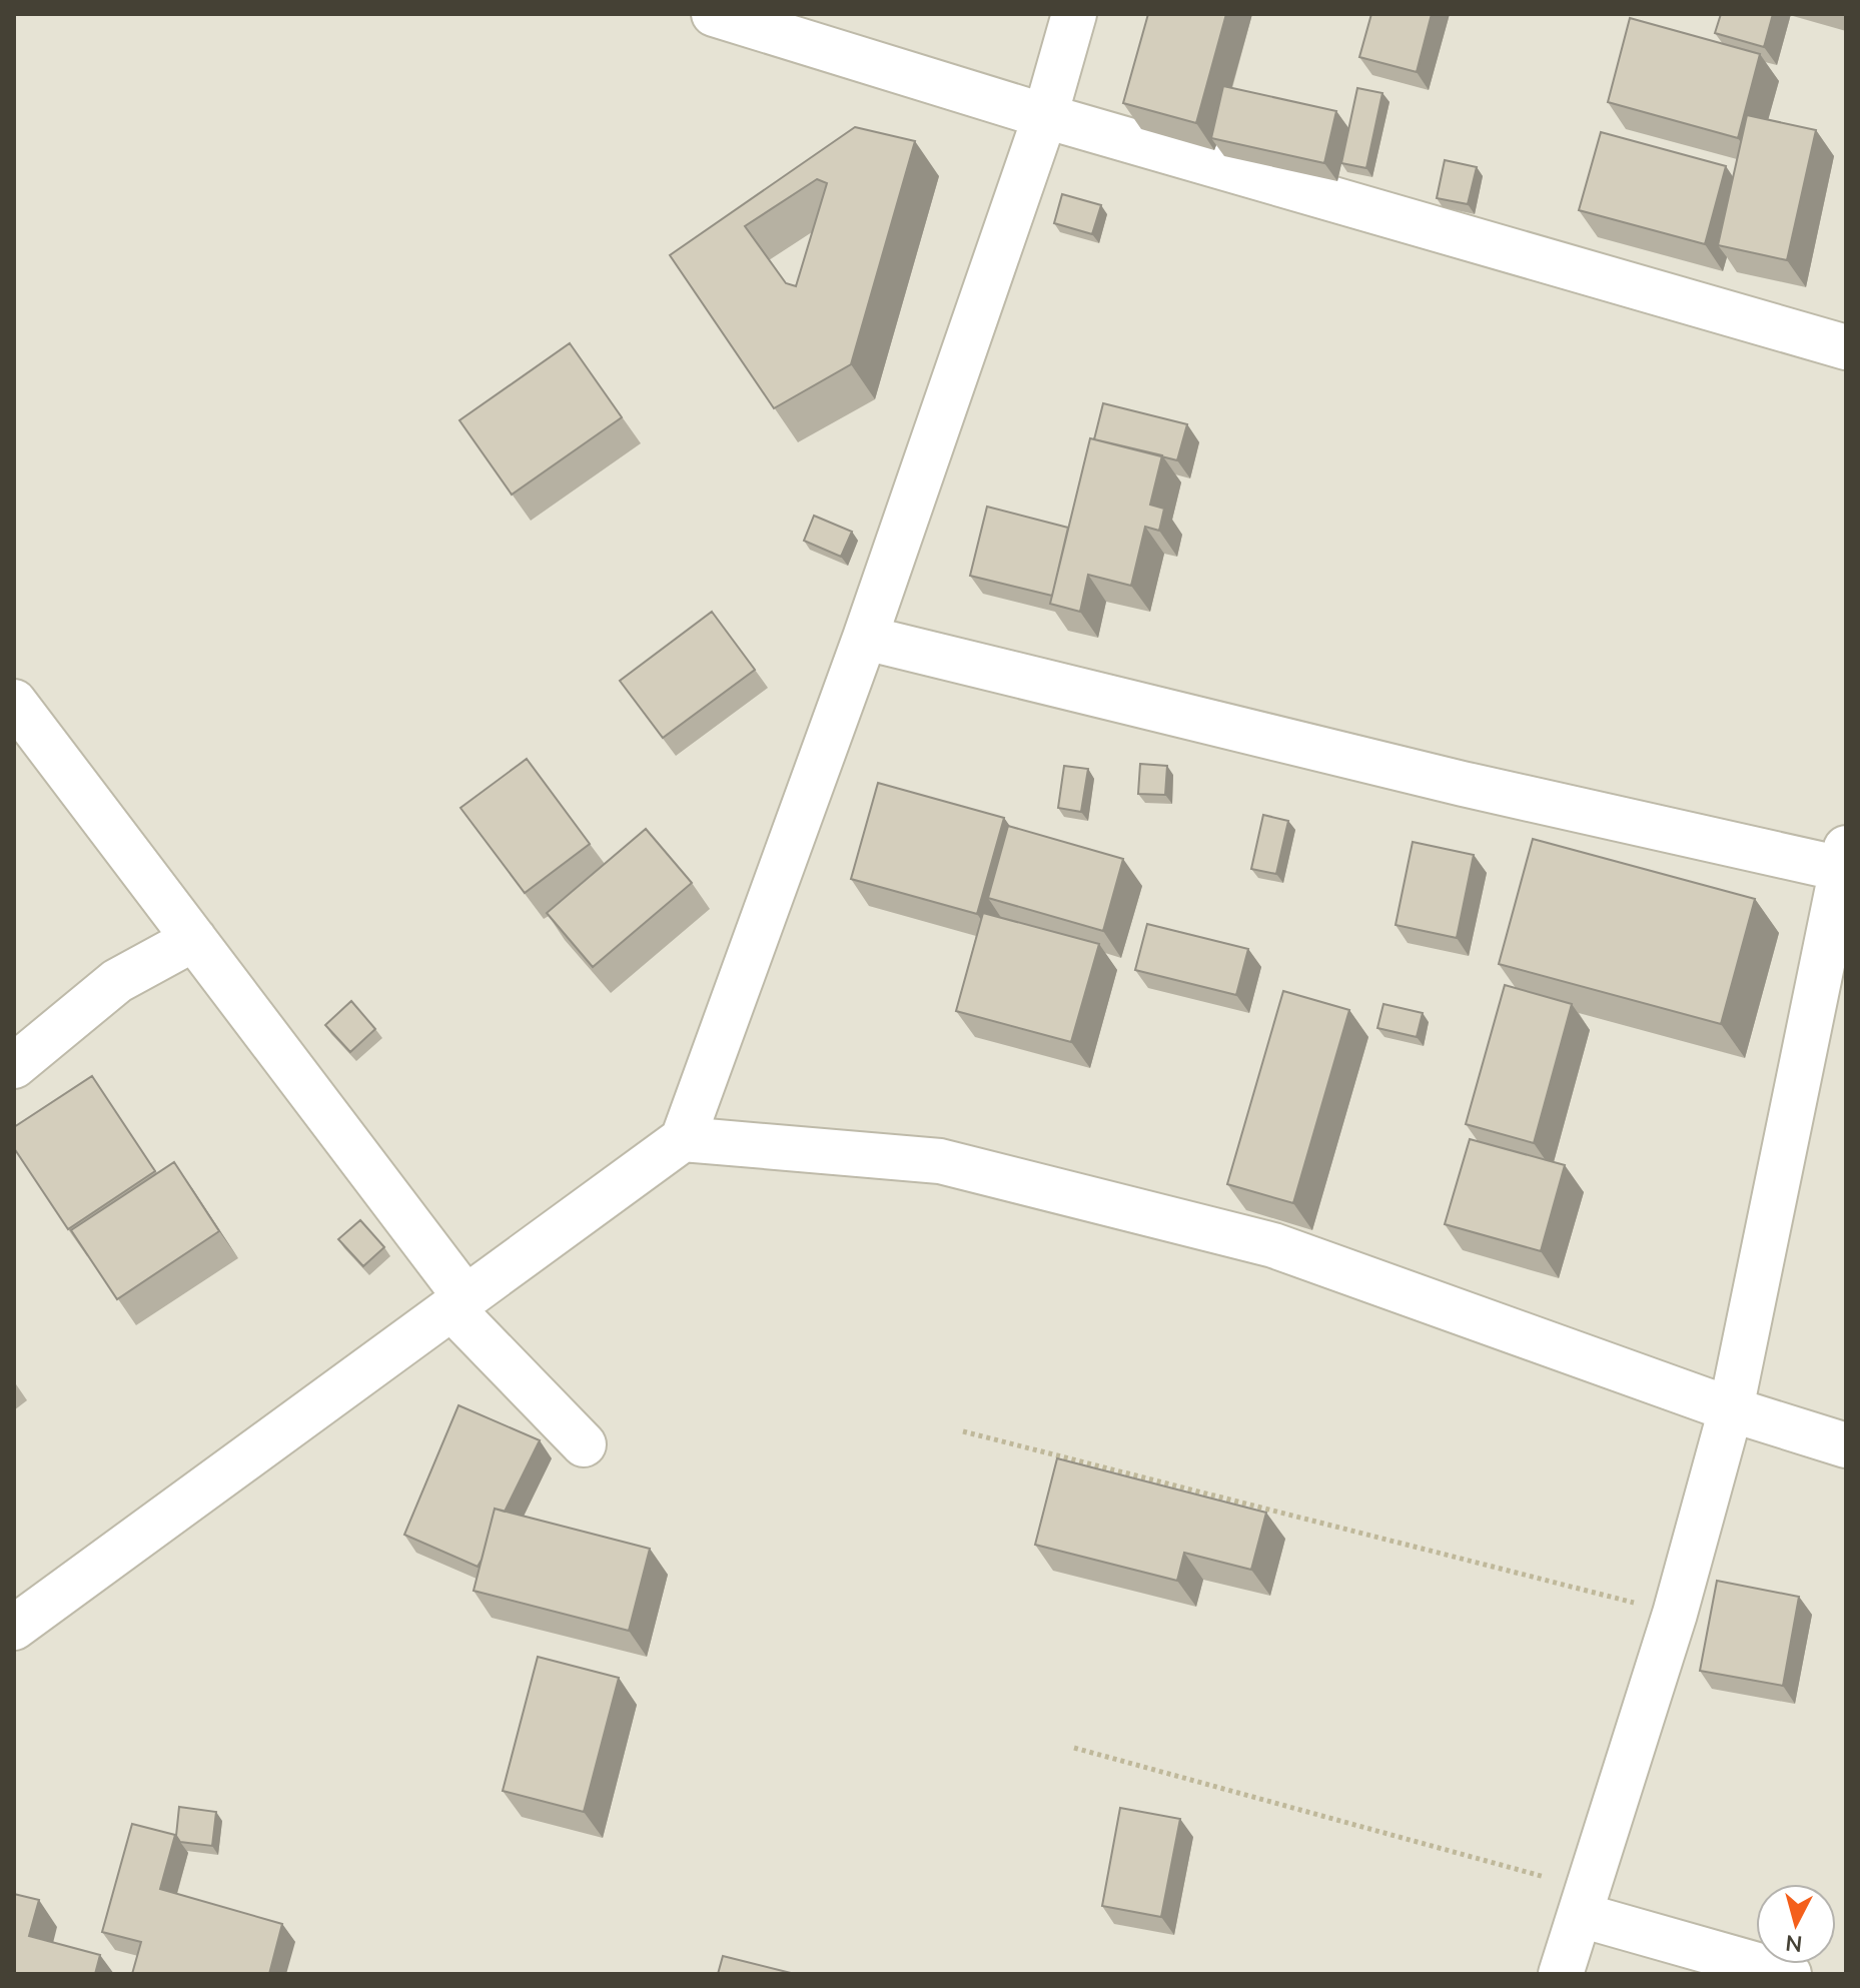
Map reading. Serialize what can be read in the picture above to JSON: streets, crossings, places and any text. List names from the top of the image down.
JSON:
{
  "north": "bottom"
}
